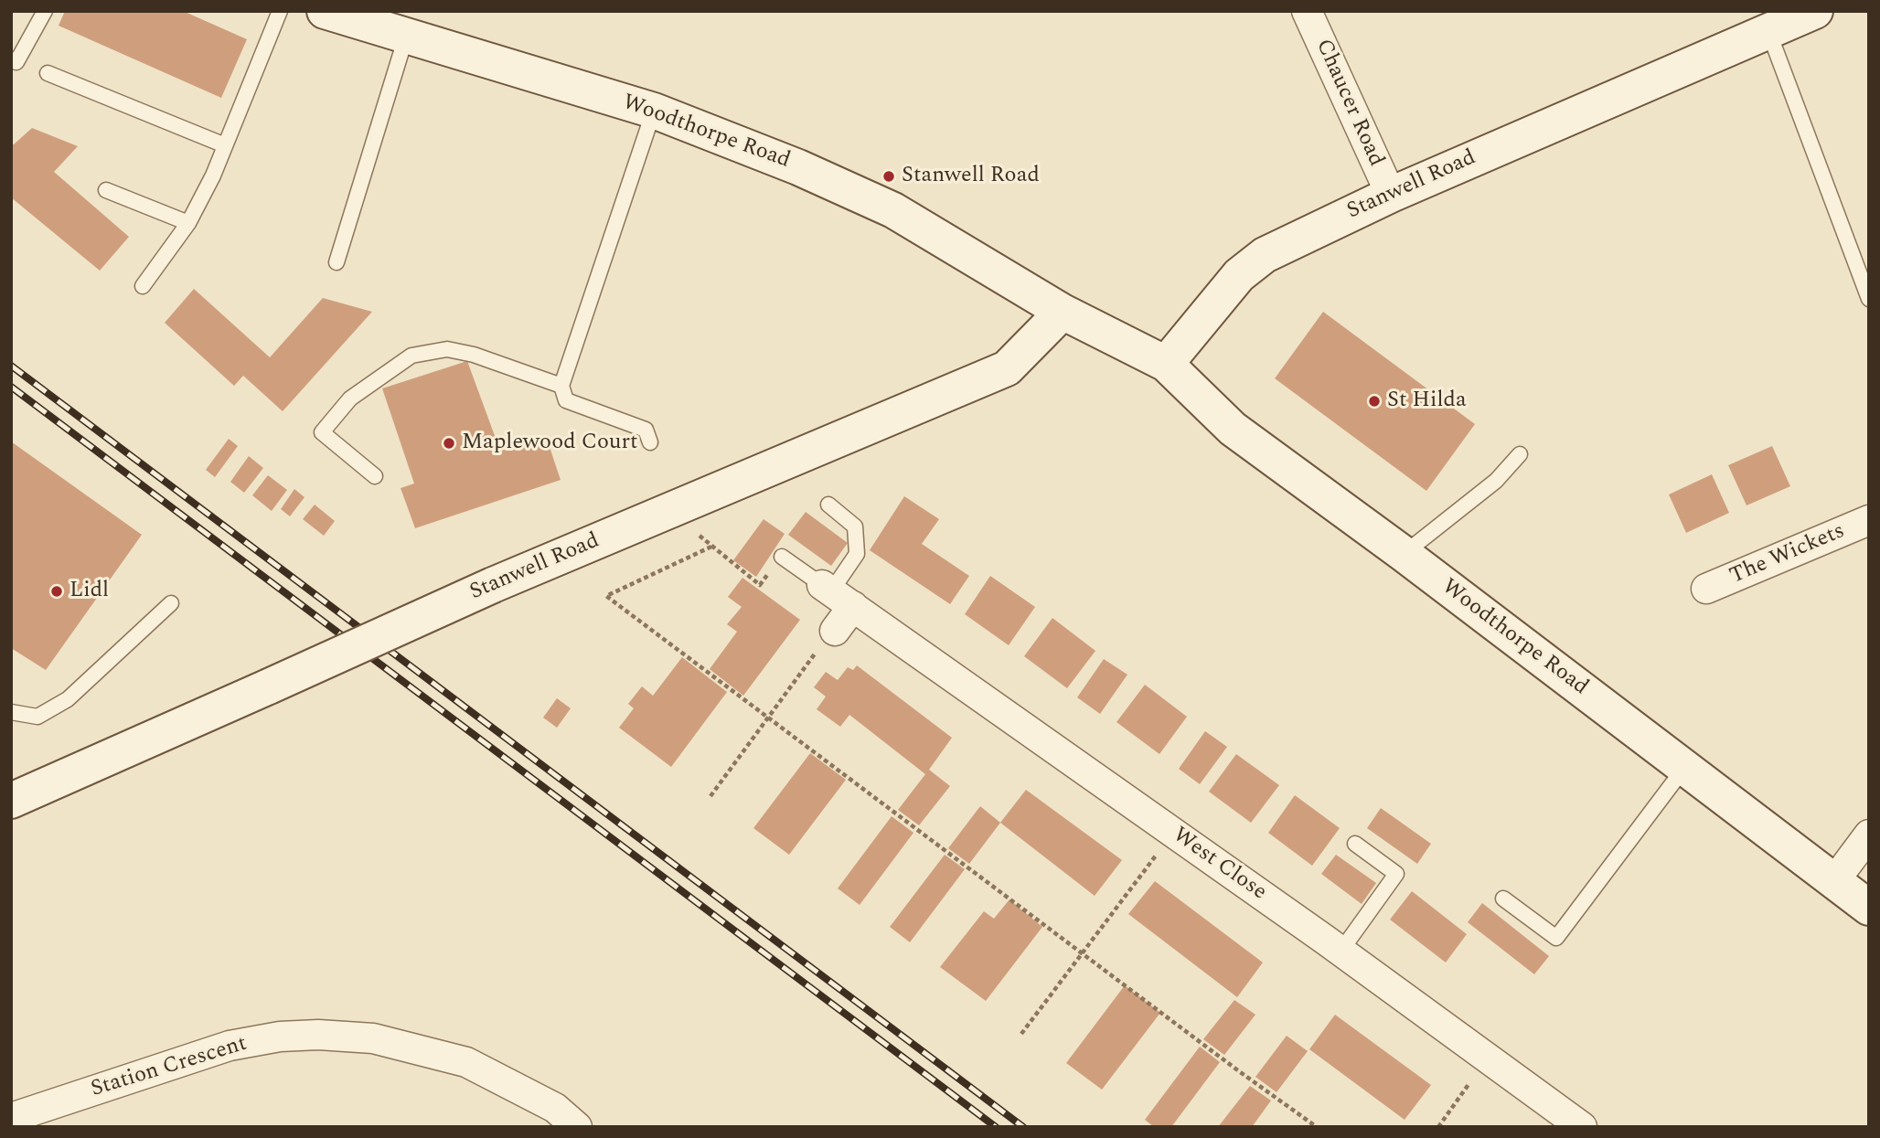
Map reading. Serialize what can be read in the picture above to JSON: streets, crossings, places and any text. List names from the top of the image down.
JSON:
{
  "streets": {
    "street": [
      "Chaucer Road",
      "Woodthorpe Road",
      "Stanwell Road",
      "The Wickets",
      "West Close",
      "Station Crescent"
    ]
  },
  "crossings": [
    ["Chaucer Road", "Stanwell Road"],
    ["Woodthorpe Road", "Stanwell Road"]
  ],
  "places": [
    "Stanwell Road",
    "St Hilda",
    "Maplewood Court",
    "Lidl"
  ]
}
